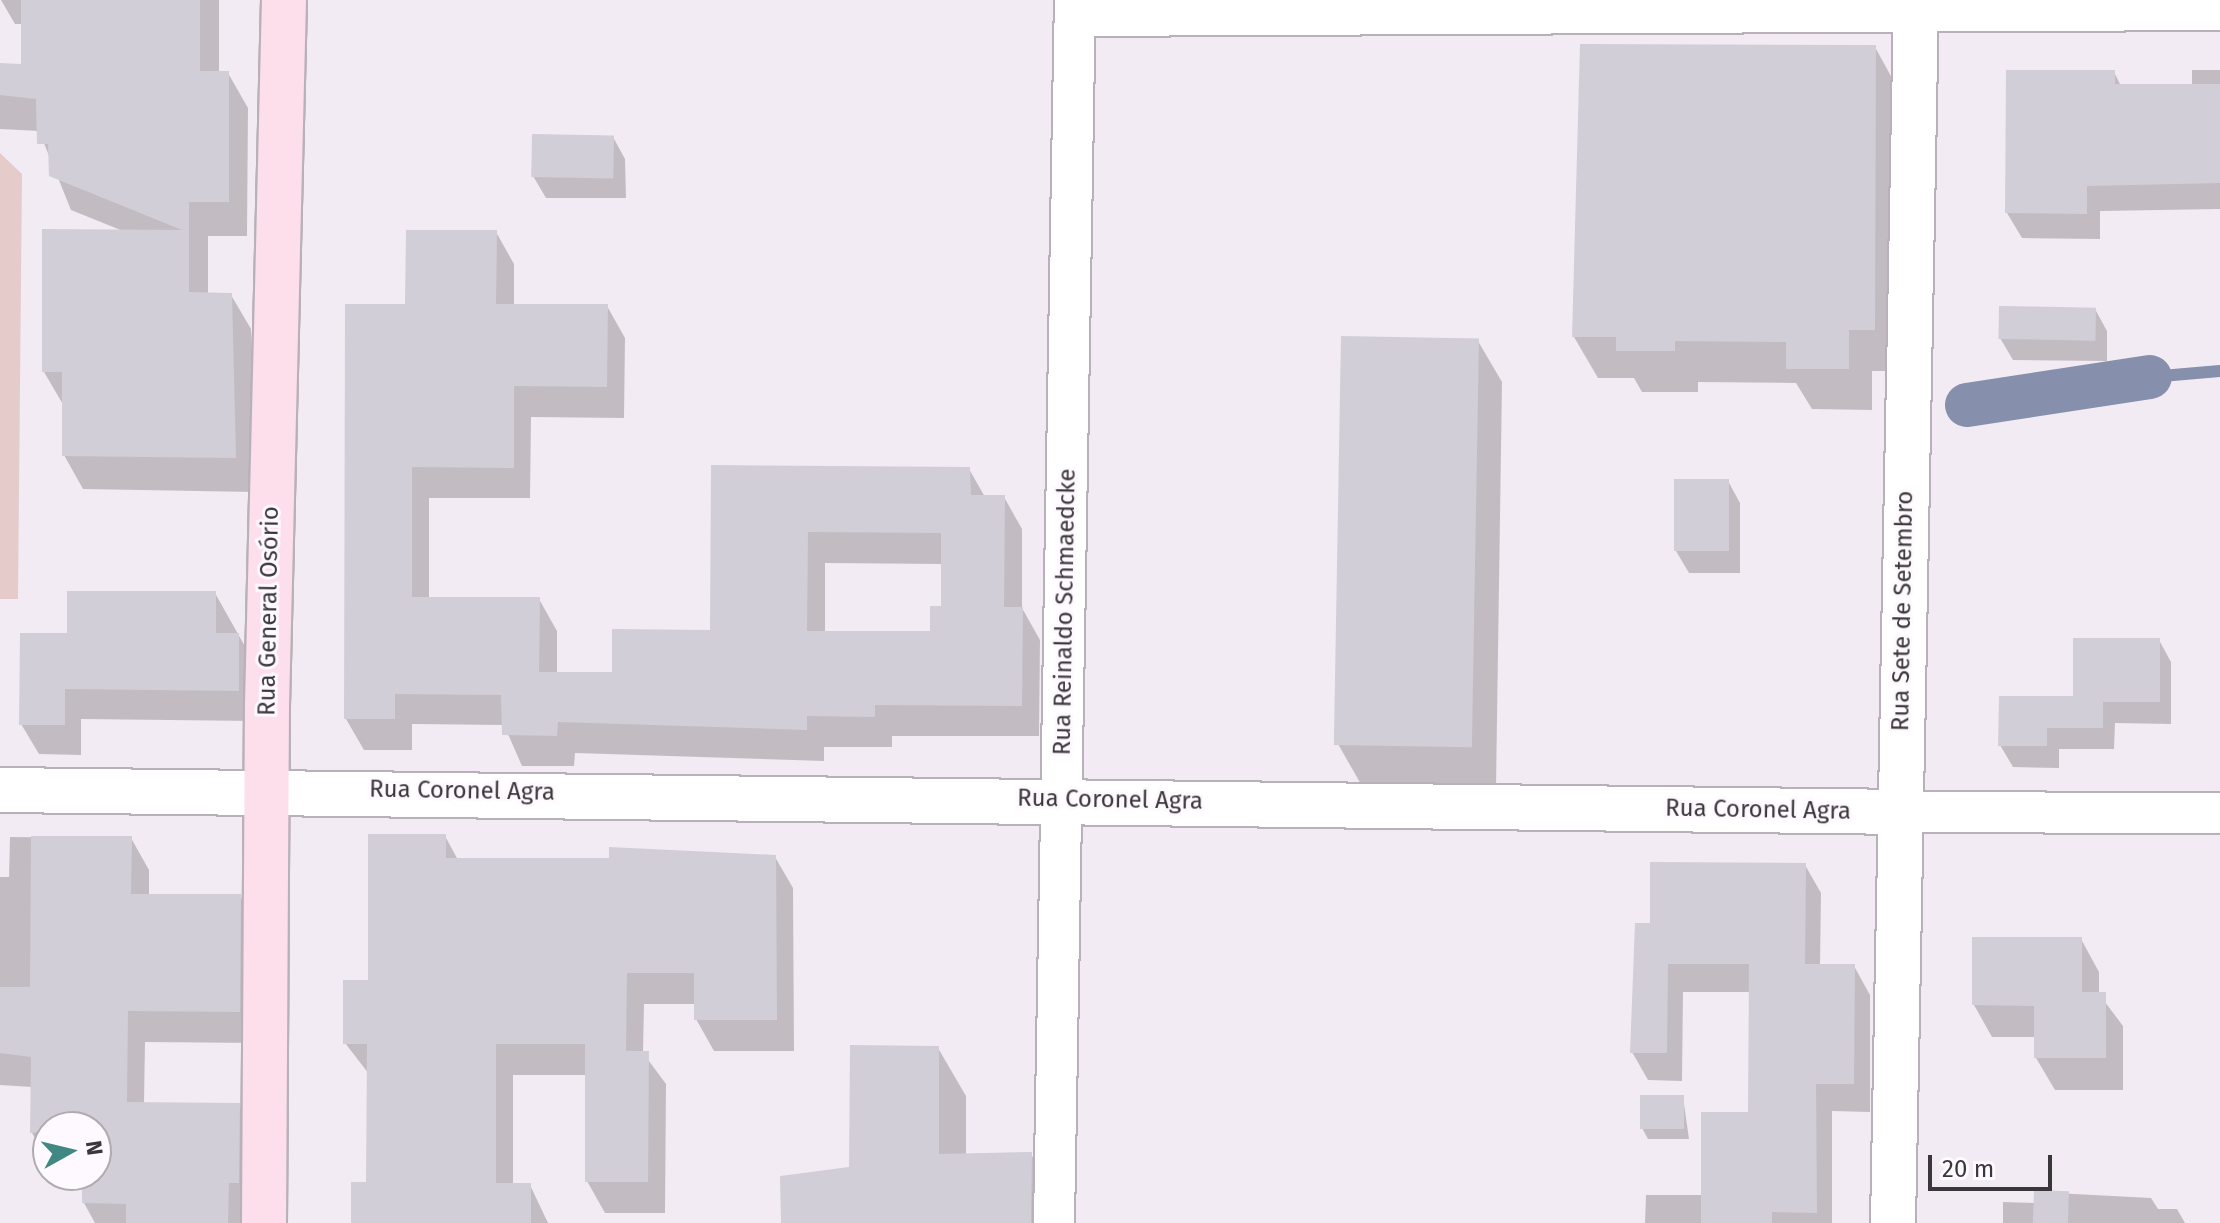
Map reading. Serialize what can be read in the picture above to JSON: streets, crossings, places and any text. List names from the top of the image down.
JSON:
{
  "streets": {
    "main road": ["Rua General Osório"],
    "street": ["Rua Sete de Setembro", "Rua Reinaldo Schmaedcke", "Rua Coronel Agra"]
  },
  "crossings": [
    ["Rua General Osório", "Rua Coronel Agra"],
    ["Rua Sete de Setembro", "Rua Coronel Agra"],
    ["Rua Reinaldo Schmaedcke", "Rua Coronel Agra"]
  ],
  "scale_bar": "20 m",
  "north": "right"
}
